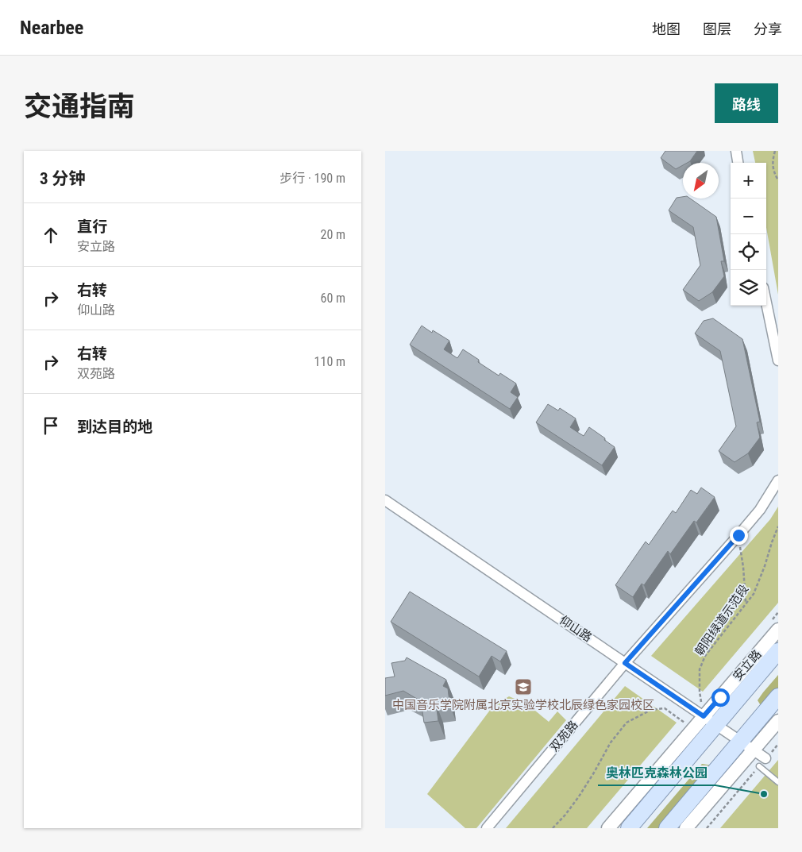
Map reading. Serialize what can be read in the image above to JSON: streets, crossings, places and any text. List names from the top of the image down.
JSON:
{
  "streets": {
    "main road": ["安立路"],
    "street": ["仰山路", "双苑路"],
    "path": ["朝阳绿道示范段"]
  },
  "crossings": [
    ["仰山路", "安立路"],
    ["仰山路", "双苑路"]
  ],
  "places": {
    "school or university": ["中国音乐学院附属北京实验学校北辰绿色家园校区"],
    "other": ["奥林匹克森林公园"]
  },
  "north": "bottom left",
  "page": {
    "header": "Nearbee",
    "nav": ["地图", "图层", "分享"],
    "title": "交通指南",
    "buttons": "路线",
    "heading": ["3 分钟", "步行 · 190 m"],
    "map_buttons": ["+", "−"],
    "list": [
      ["直行", "安立路", "20 m"],
      ["右转", "仰山路", "60 m"],
      ["右转", "双苑路", "110 m"],
      "到达目的地"
    ]
  }
}
